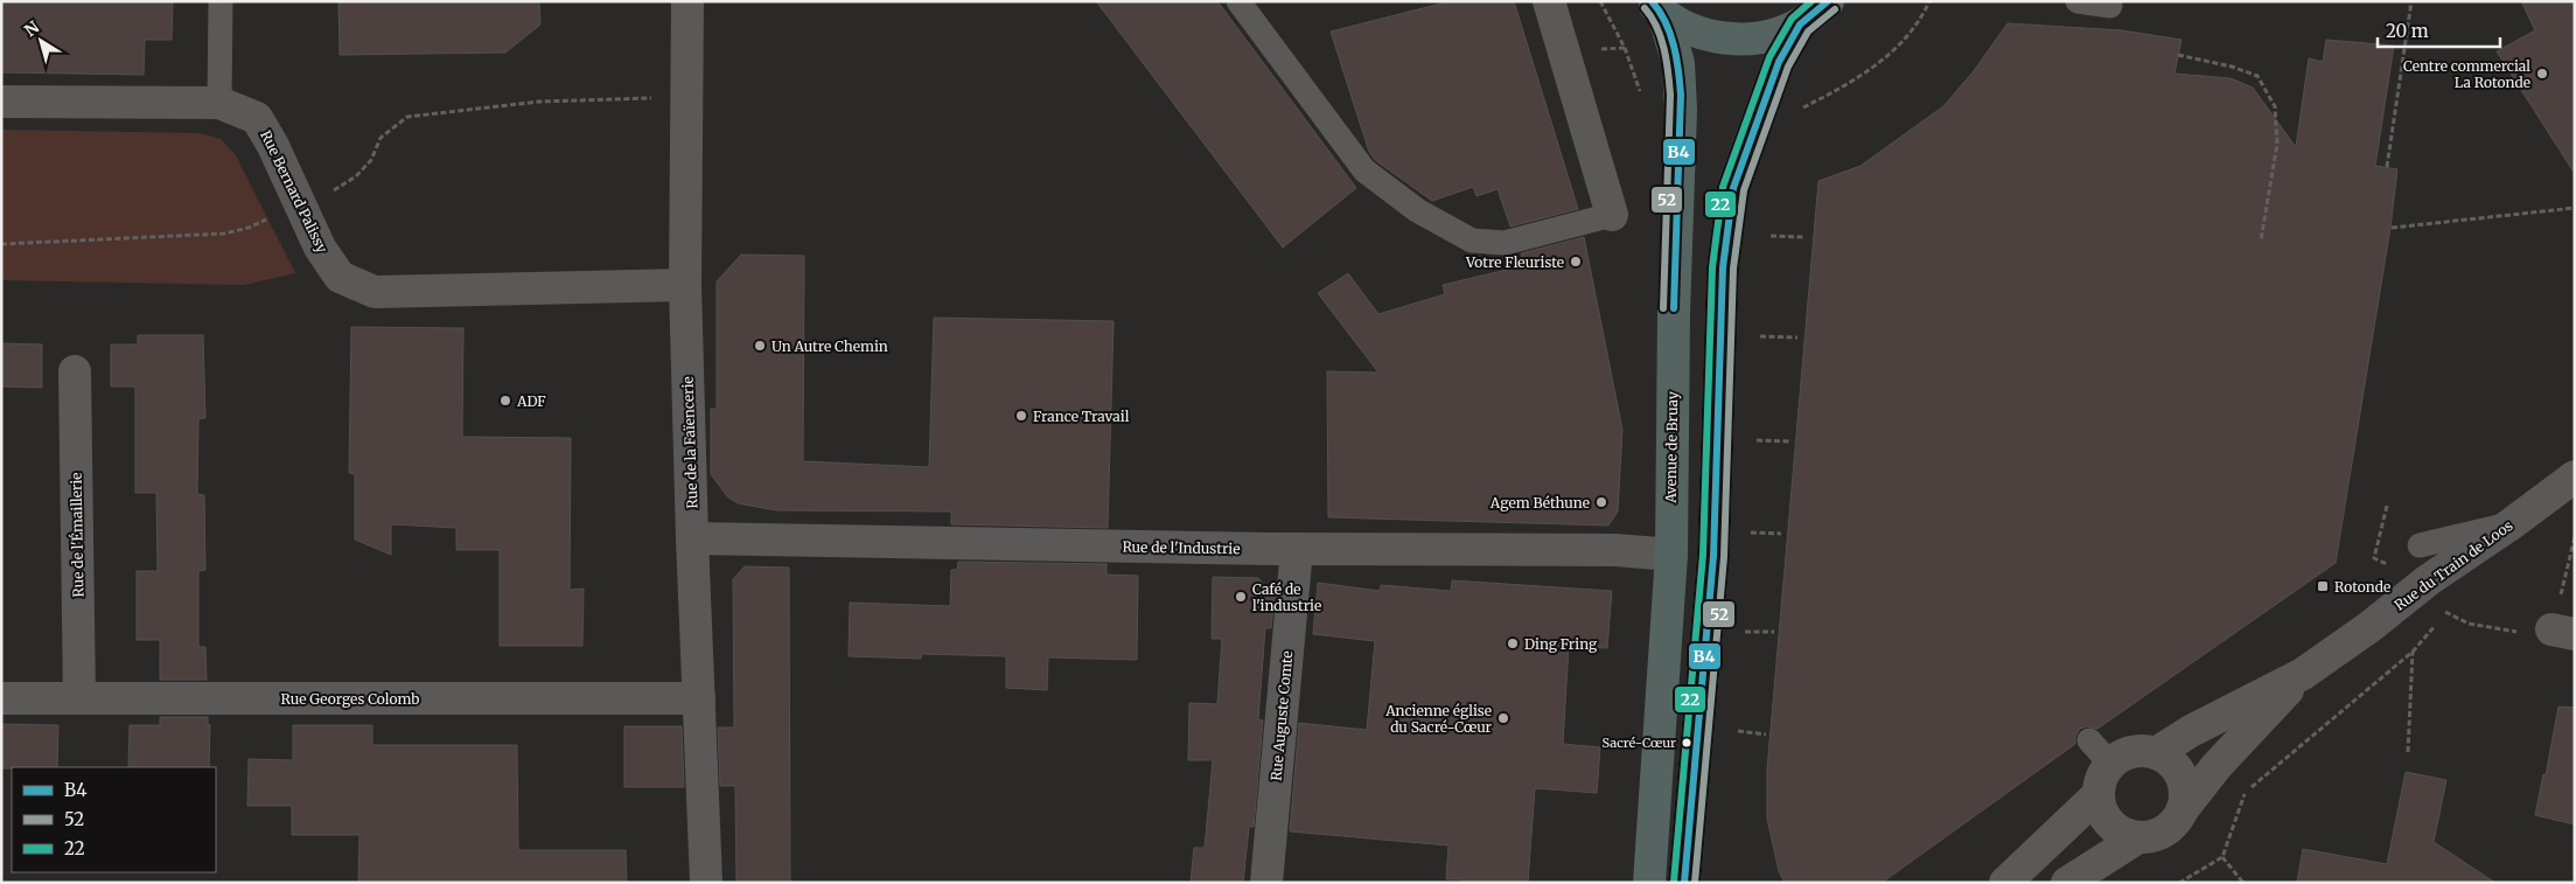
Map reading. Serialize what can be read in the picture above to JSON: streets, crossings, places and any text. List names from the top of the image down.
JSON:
{
  "streets": {
    "main road": ["Avenue de Bruay"],
    "street": [
      "Rue Bernard Palissy",
      "Rue de la Faïencerie",
      "Rue de l'Émaillerie",
      "Rue de l'Industrie",
      "Rue du Train de Loos",
      "Rue Georges Colomb",
      "Rue Auguste Comte"
    ]
  },
  "crossings": [
    ["Rue Bernard Palissy", "Rue de la Faïencerie"],
    ["Rue de la Faïencerie", "Rue de l'Industrie"],
    ["Rue de la Faïencerie", "Rue Georges Colomb"],
    ["Avenue de Bruay", "Rue de l'Industrie"],
    ["Rue de l'Émaillerie", "Rue Georges Colomb"],
    ["Rue de l'Industrie", "Rue Auguste Comte"]
  ],
  "places": {
    "other": [
      "Centre commercial La Rotonde",
      "Votre Fleuriste",
      "Un Autre Chemin",
      "ADF",
      "France Travail",
      "Agem Béthune",
      "Café de l'industrie",
      "Ding Fring",
      "Ancienne église du Sacré-Cœur",
      "Sacré-Cœur"
    ],
    "transit": ["Rotonde"]
  },
  "lines": ["transit line B4", "transit line 22", "transit line 52"],
  "legend": ["B4", "52", "22"],
  "scale_bar": "20 m",
  "north": "top left"
}
